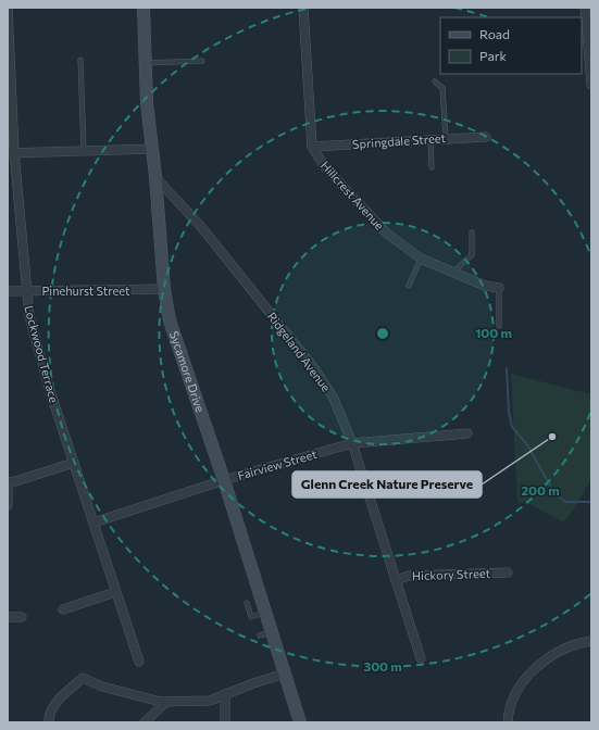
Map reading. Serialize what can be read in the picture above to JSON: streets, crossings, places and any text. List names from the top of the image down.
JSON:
{
  "streets": {
    "street": [
      "Springdale Street",
      "Hillcrest Avenue",
      "Pinehurst Street",
      "Ridgeland Avenue",
      "Lockwood Terrace",
      "Sycamore Drive",
      "Fairview Street",
      "Hickory Street"
    ]
  },
  "crossings": [
    ["Springdale Street", "Hillcrest Avenue"],
    ["Pinehurst Street", "Lockwood Terrace"],
    ["Pinehurst Street", "Sycamore Drive"],
    ["Ridgeland Avenue", "Sycamore Drive"],
    ["Ridgeland Avenue", "Fairview Street"],
    ["Ridgeland Avenue", "Hickory Street"],
    ["Lockwood Terrace", "Fairview Street"],
    ["Sycamore Drive", "Fairview Street"]
  ],
  "places": ["Glenn Creek Nature Preserve"],
  "legend": ["Road", "Park"],
  "rings": ["100 m", "200 m", "300 m"]
}
